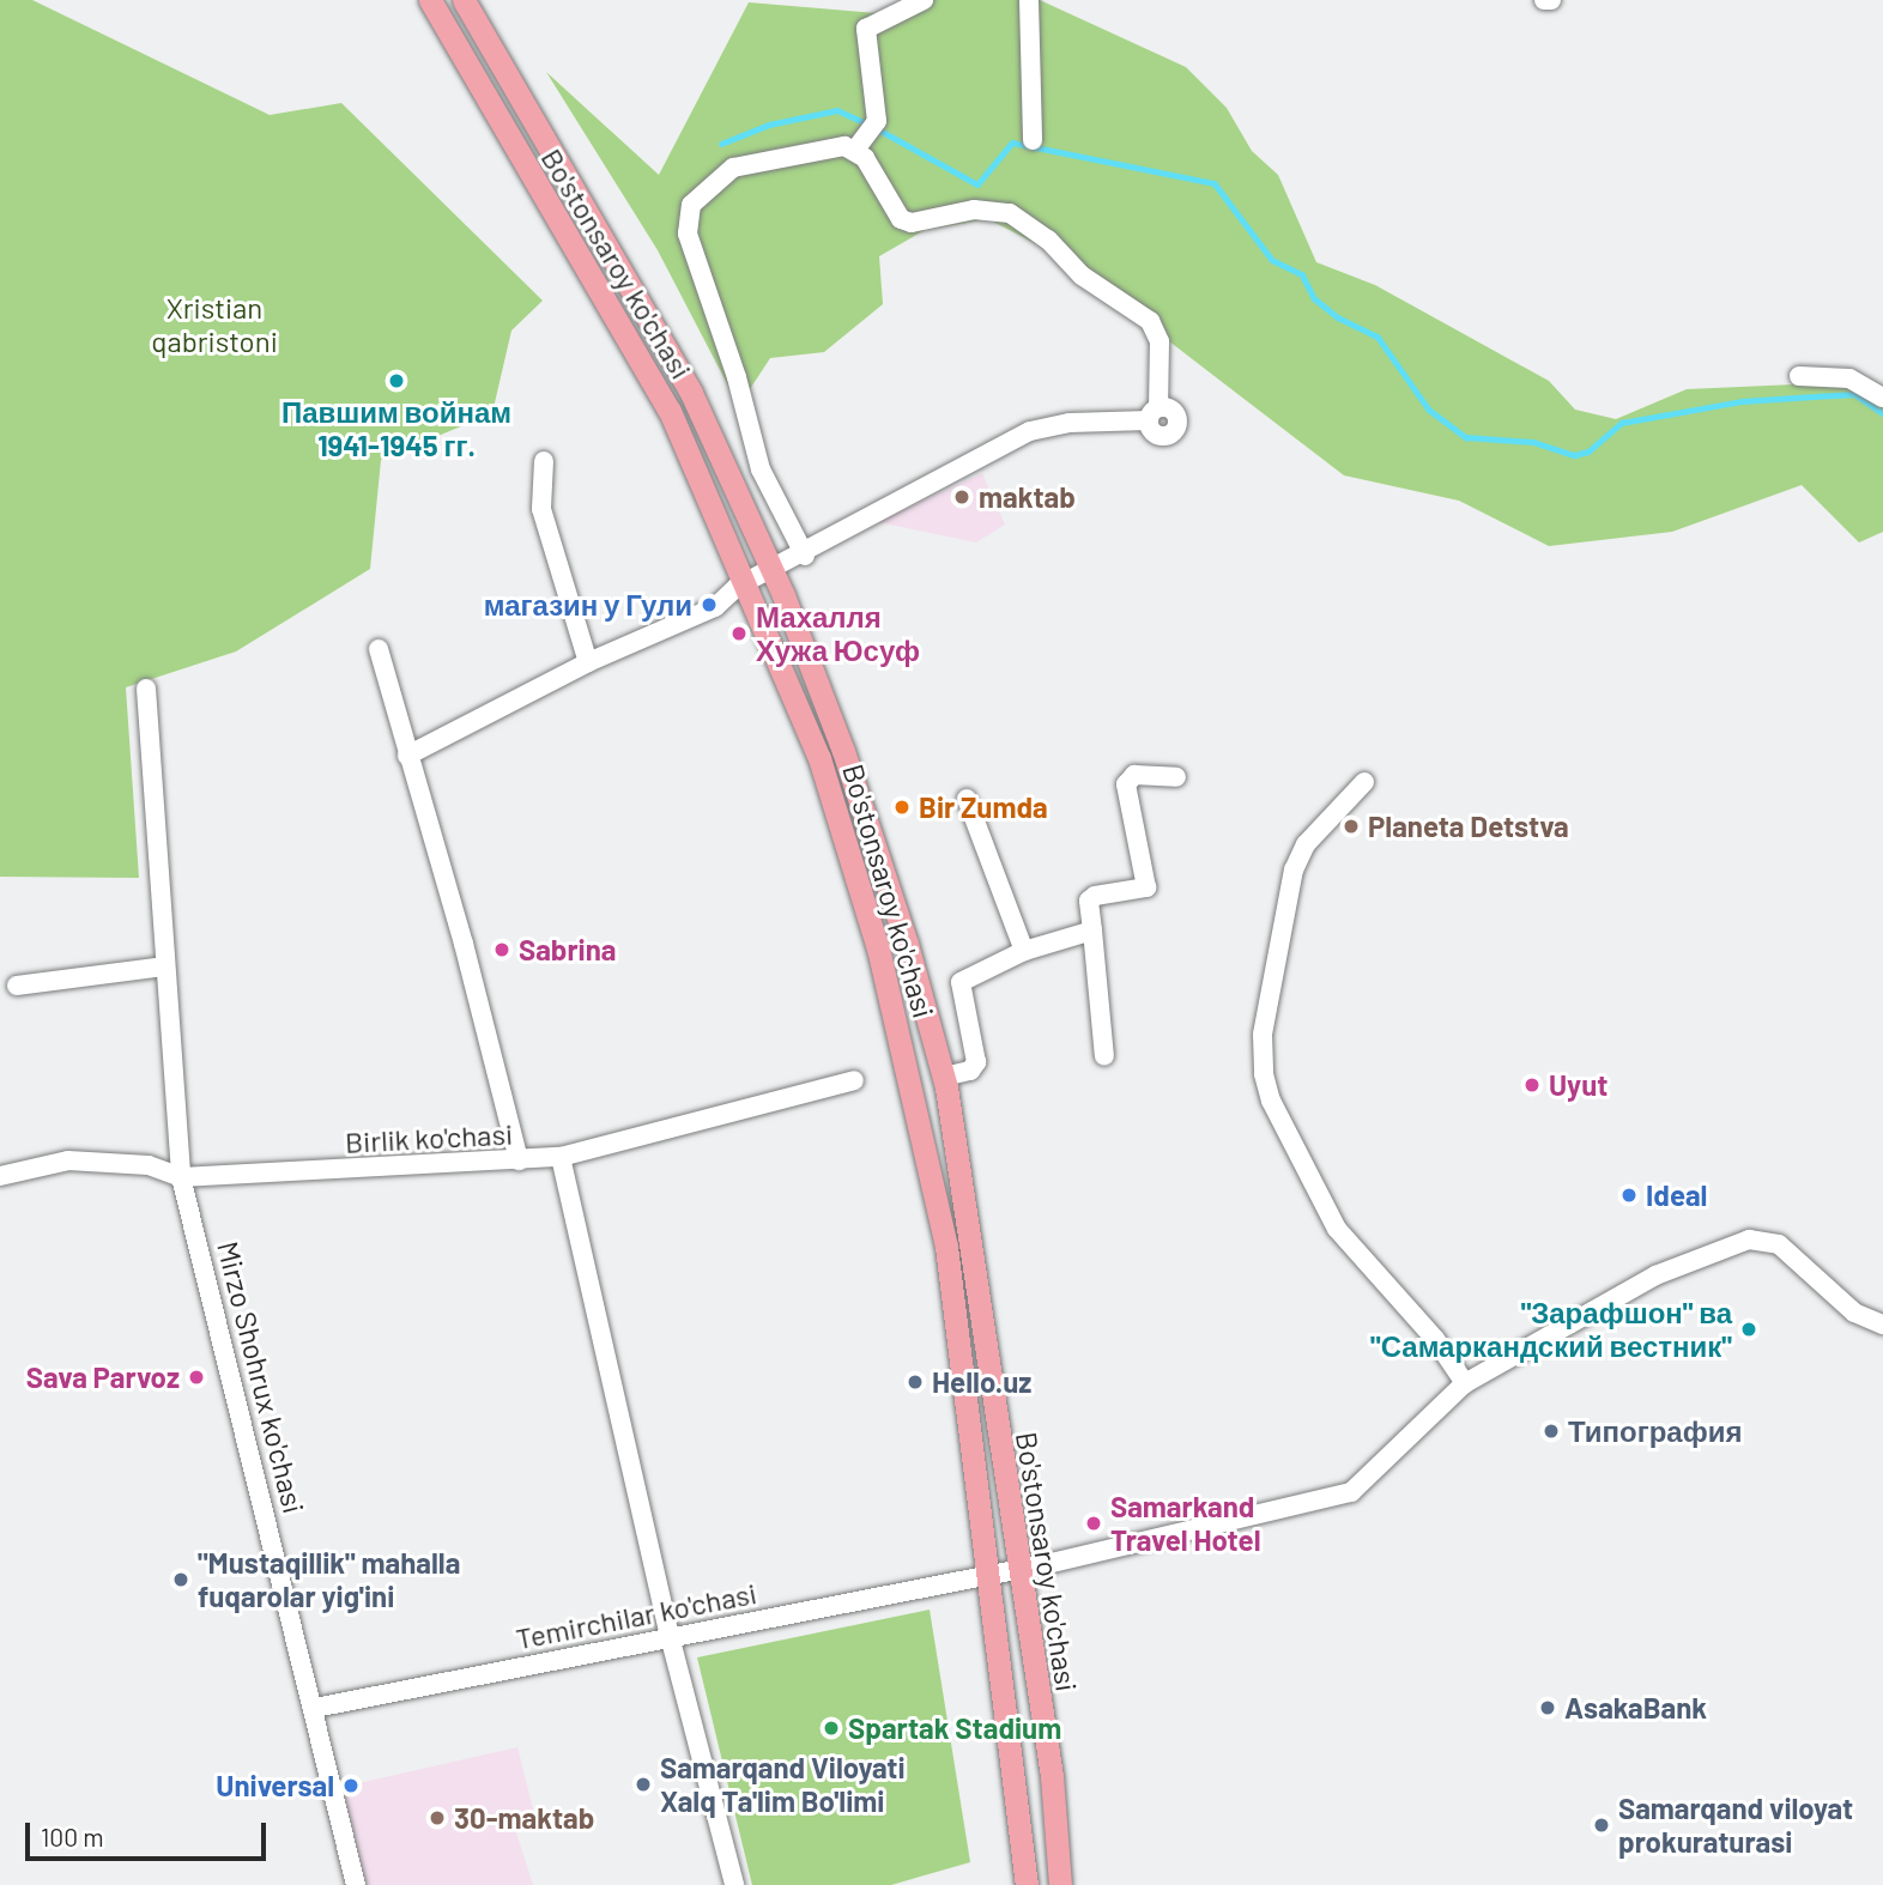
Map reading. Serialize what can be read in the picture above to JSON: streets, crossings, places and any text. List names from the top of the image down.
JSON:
{
  "streets": {
    "main road": ["Bo'stonsaroy ko'chasi"],
    "street": ["Birlik ko'chasi", "Mirzo Shohrux ko'chasi", "Temirchilar ko'chasi"]
  },
  "crossings": [
    ["Bo'stonsaroy ko'chasi", "Temirchilar ko'chasi"],
    ["Birlik ko'chasi", "Mirzo Shohrux ko'chasi"],
    ["Mirzo Shohrux ko'chasi", "Temirchilar ko'chasi"]
  ],
  "parks": ["Xristian qabristoni"],
  "places": [
    "Павшим войнам 1941-1945 гг.",
    "maktab",
    "магазин у Гули",
    "Махалля Хужа Юсуф",
    "Bir Zumda",
    "Planeta Detstva",
    "Sabrina",
    "Uyut",
    "Ideal",
    "\"Зарафшон\" ва \"Самаркандский вестник\"",
    "Sava Parvoz",
    "Hello.uz",
    "Типография",
    "Samarkand Travel Hotel",
    "\"Mustaqillik\" mahalla fuqarolar yig'ini",
    "AsakaBank",
    "Spartak Stadium",
    "Samarqand Viloyati Xalq Ta'lim Bo'limi",
    "Universal",
    "30-maktab",
    "Samarqand viloyat prokuraturasi"
  ],
  "scale_bar": "100 m"
}
